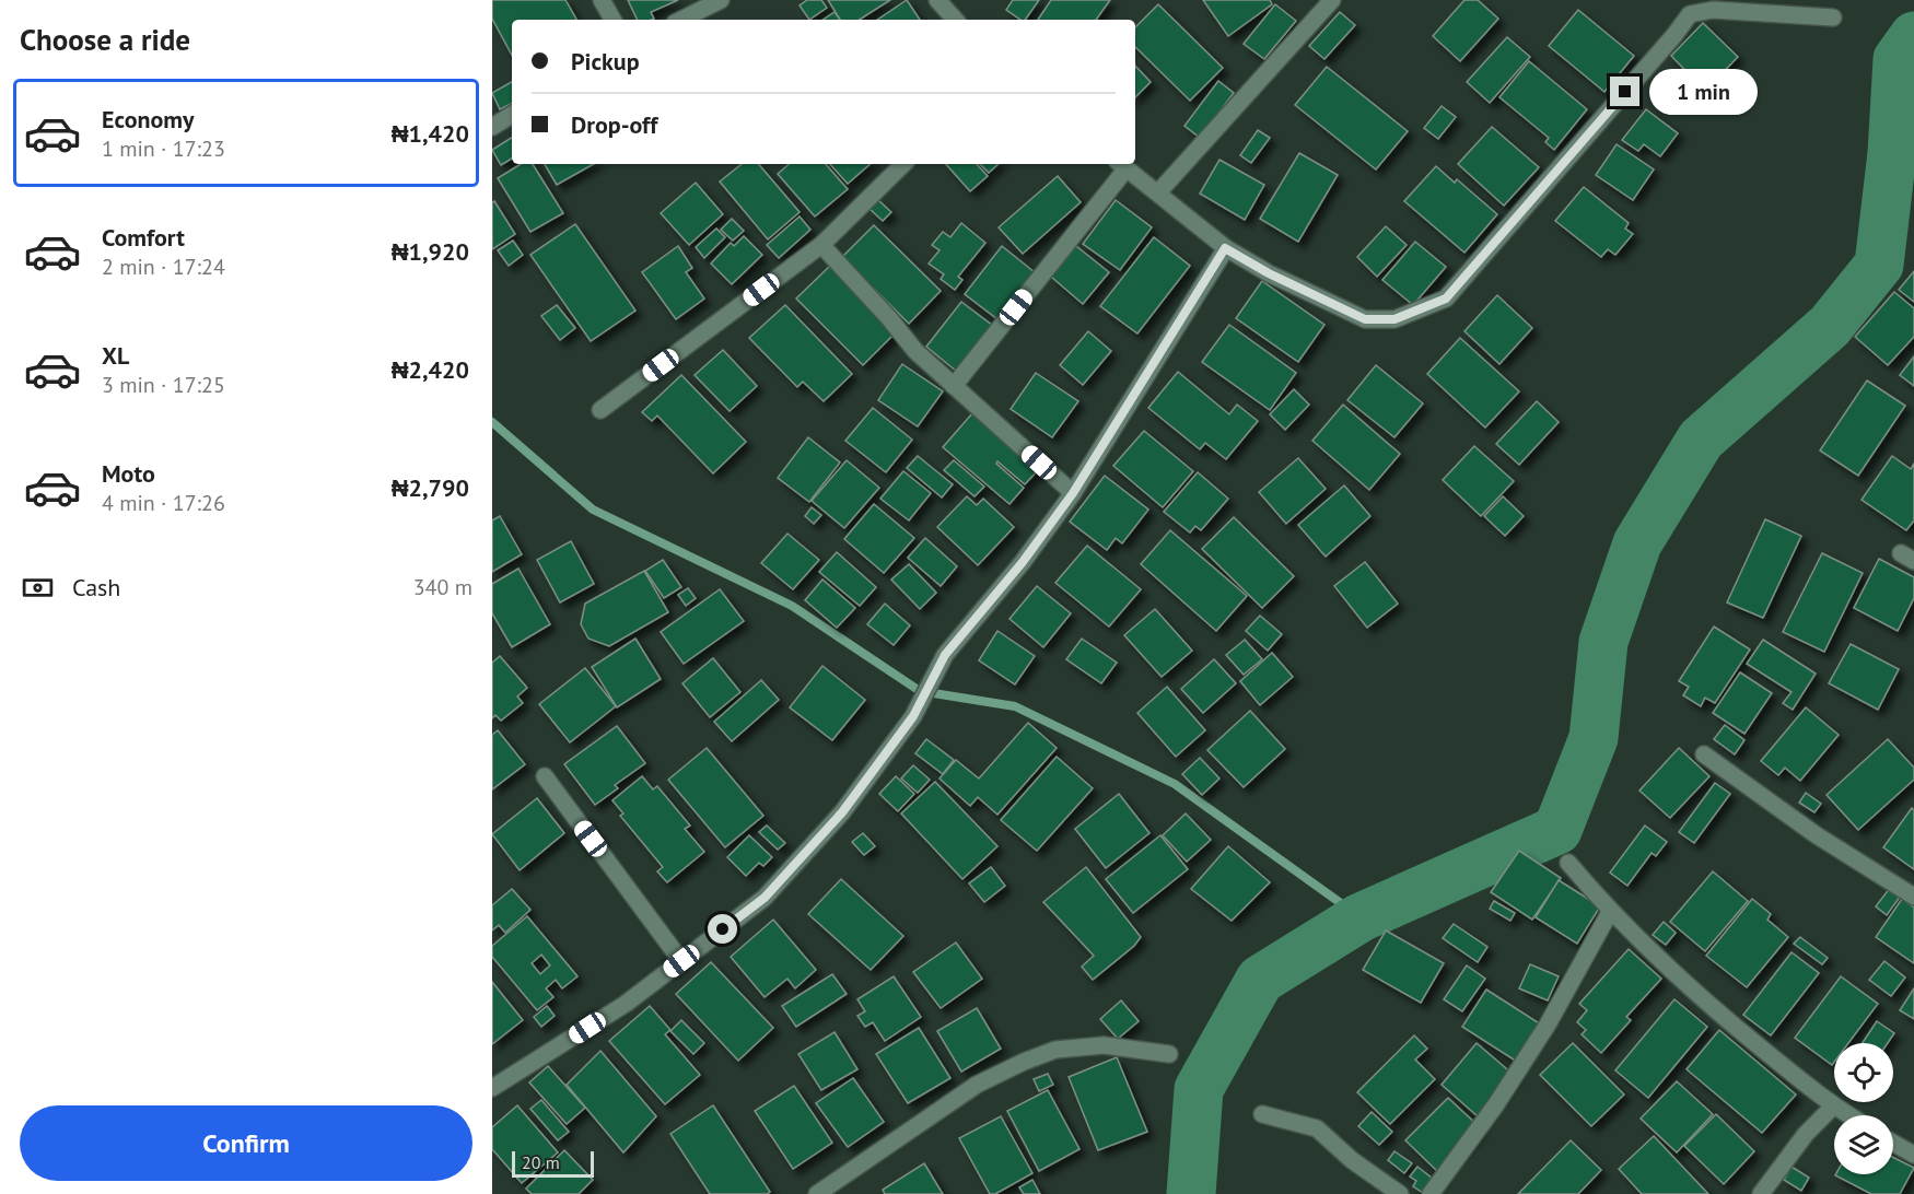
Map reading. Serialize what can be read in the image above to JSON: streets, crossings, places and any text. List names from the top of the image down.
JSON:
{
  "scale_bar": "20 m",
  "page": {
    "heading": "Choose a ride",
    "banner": ["Pickup", "Drop-off"],
    "bubble": "1 min",
    "list": [
      {
        "name": "Economy",
        "note": "1 min · 17:23",
        "value": "₦1,420"
      },
      {
        "name": "Comfort",
        "note": "2 min · 17:24",
        "value": "₦1,920"
      },
      {
        "name": "XL",
        "note": "3 min · 17:25",
        "value": "₦2,420"
      },
      {
        "name": "Moto",
        "note": "4 min · 17:26",
        "value": "₦2,790"
      }
    ],
    "pay": ["Cash", "340 m"],
    "buttons": "Confirm",
    "scale": "20 m"
  }
}
